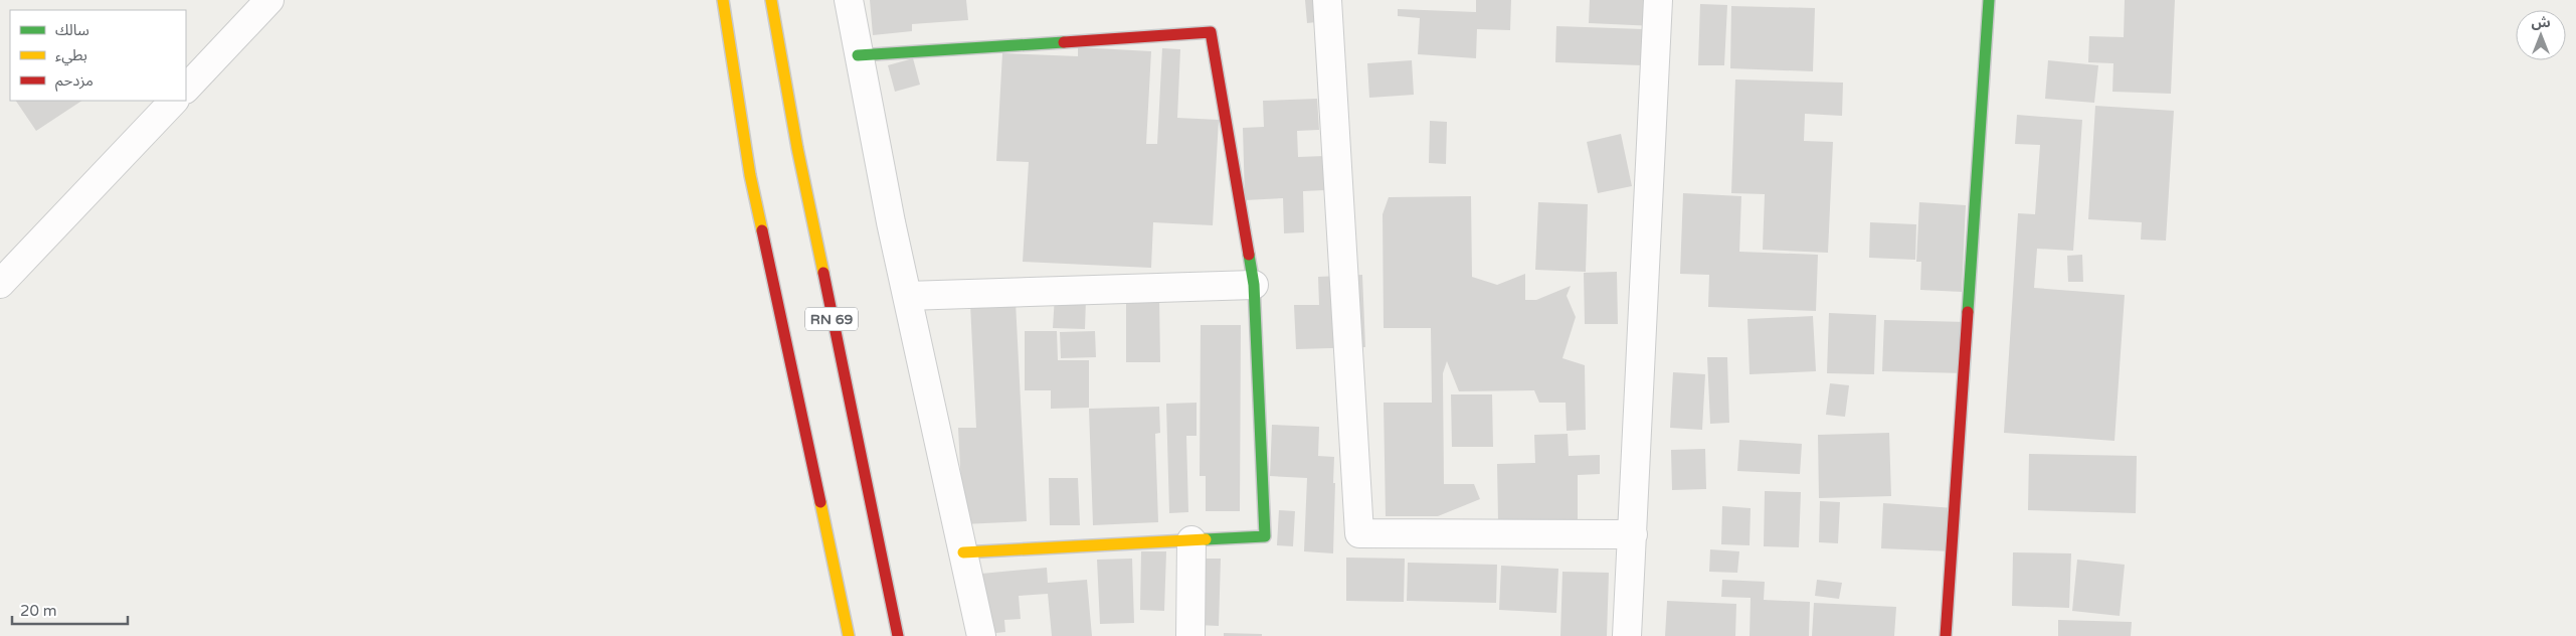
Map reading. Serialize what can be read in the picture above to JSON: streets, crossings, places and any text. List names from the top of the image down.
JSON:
{
  "streets": {
    "street": ["RN 69"]
  },
  "legend": ["سالك", "بطيء", "مزدحم"],
  "scale_bar": "20 m",
  "north": "top"
}
